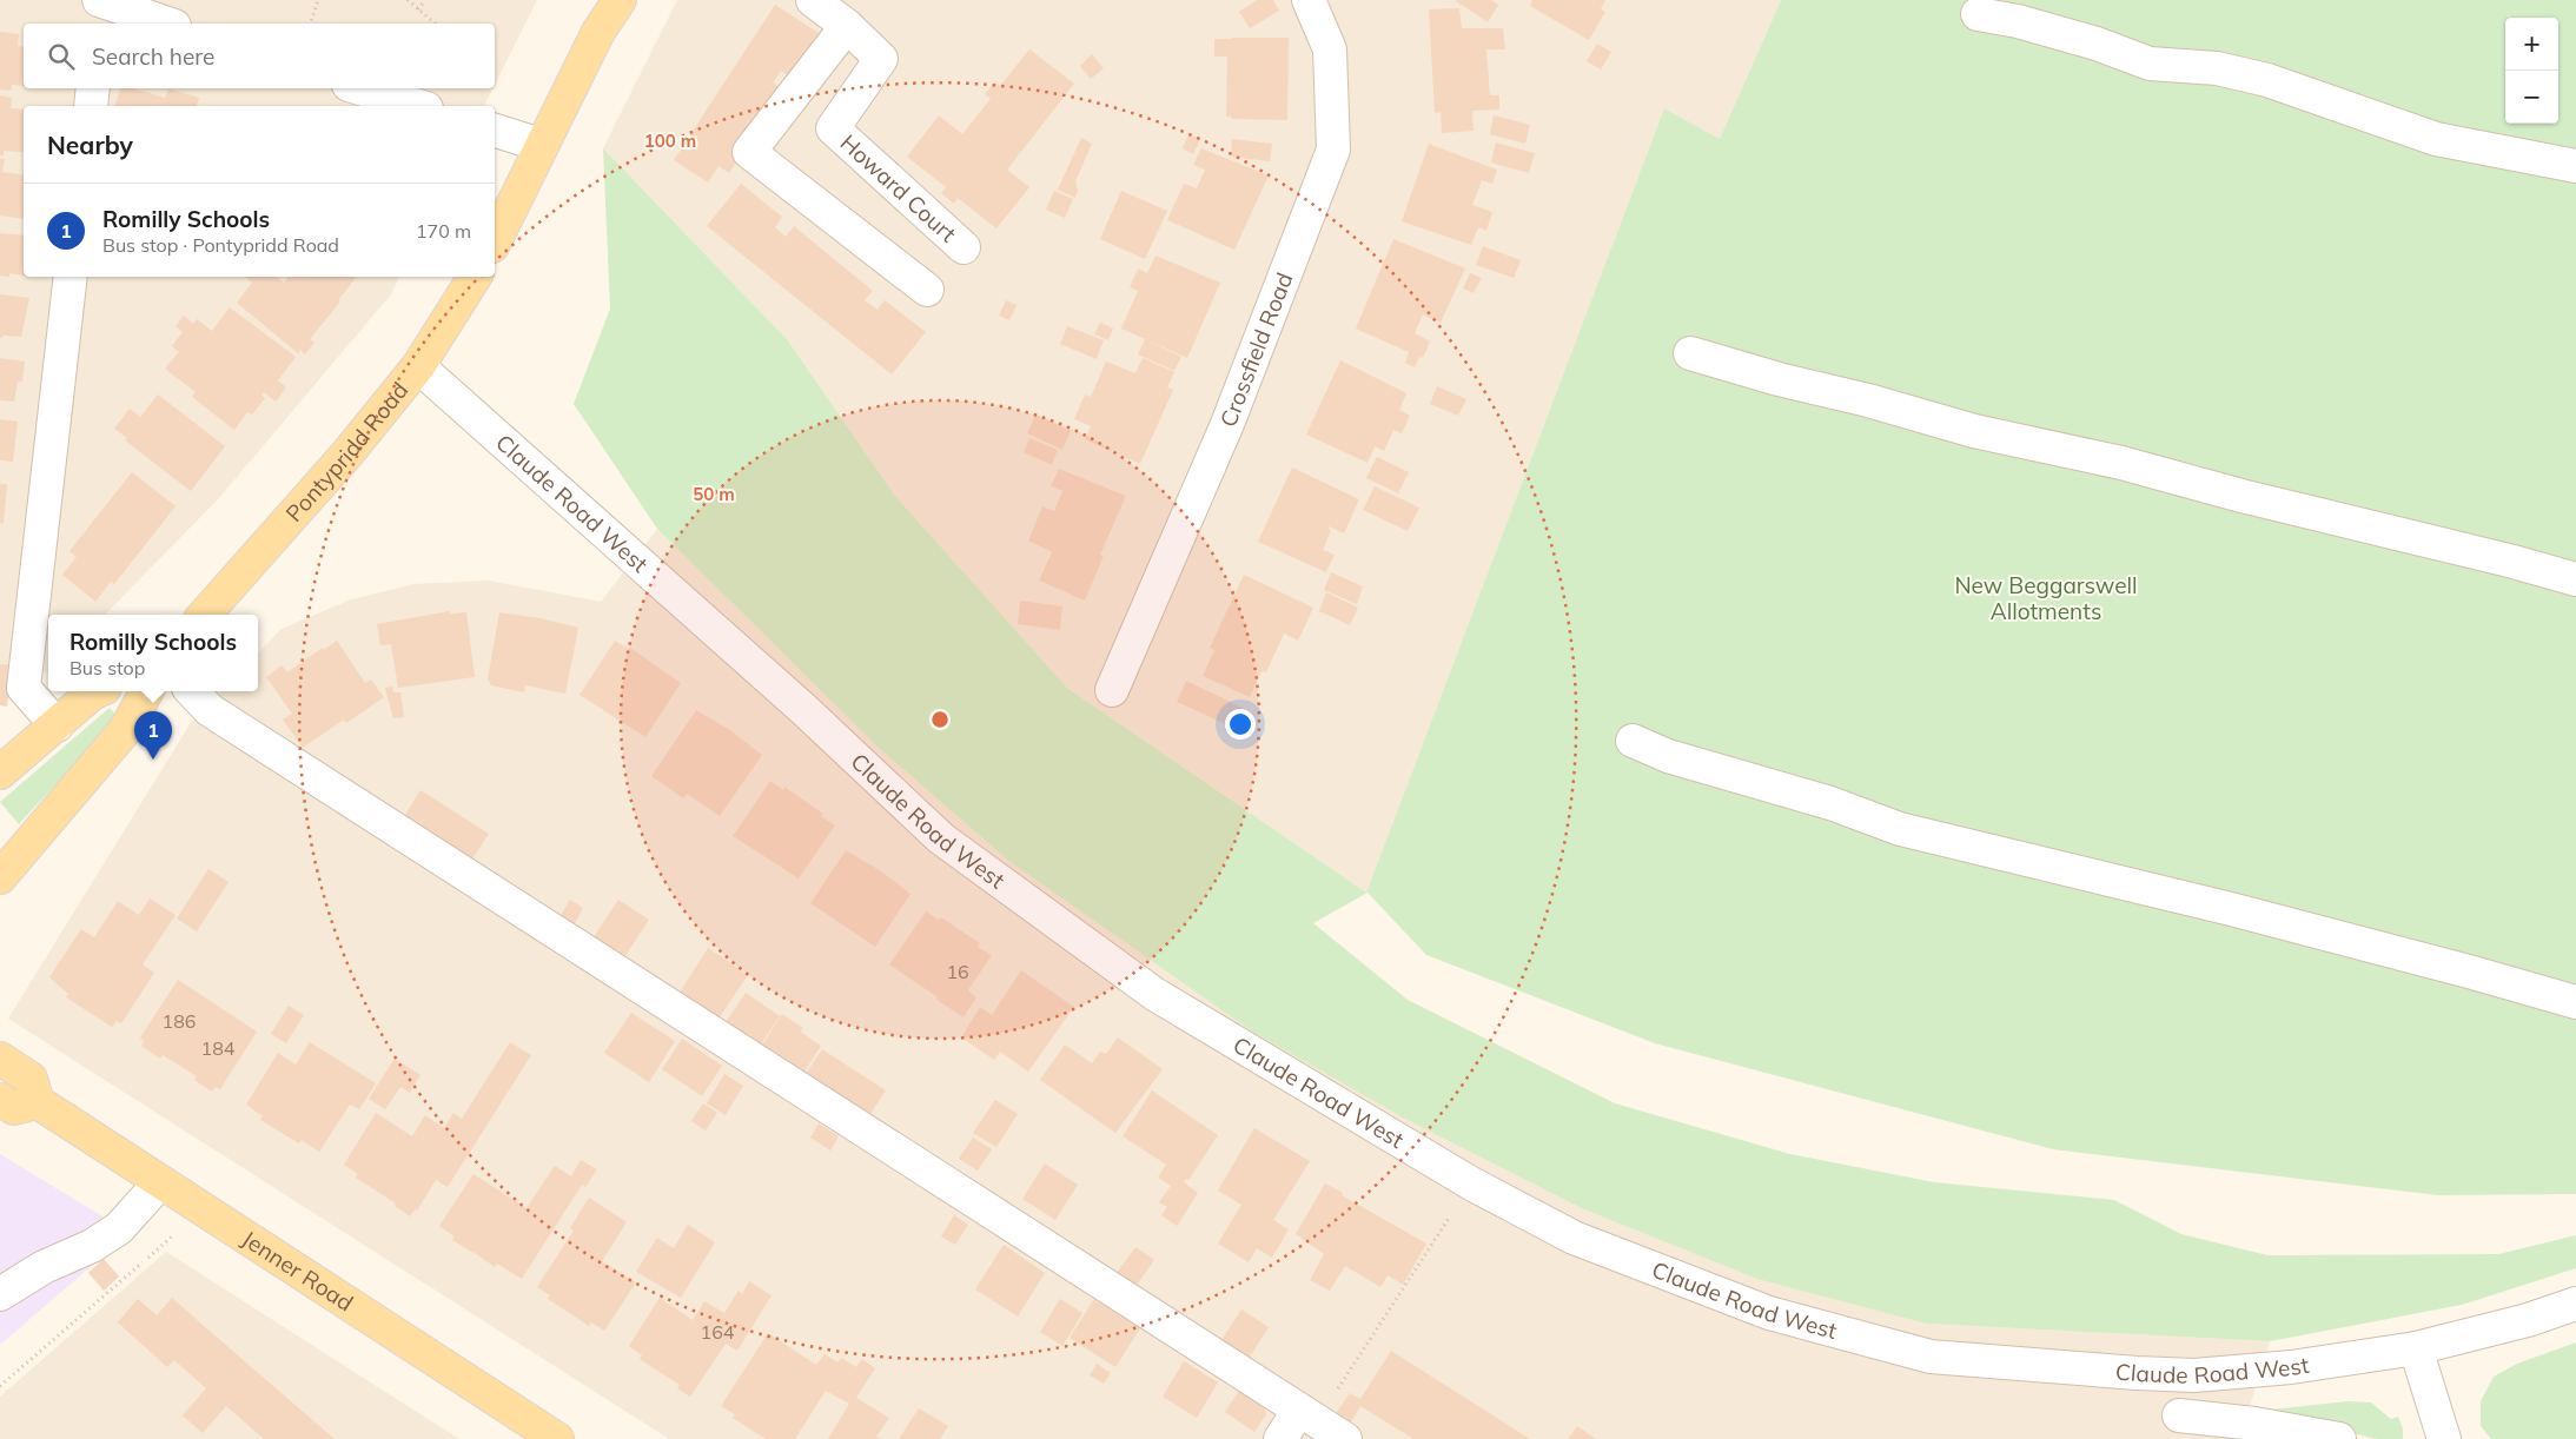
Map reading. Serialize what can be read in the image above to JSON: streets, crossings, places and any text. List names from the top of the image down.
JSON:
{
  "streets": {
    "main road": ["Pontypridd Road", "Jenner Road"],
    "street": ["Howard Court", "Crossfield Road", "Claude Road West"]
  },
  "crossings": [
    ["Pontypridd Road", "Claude Road West"]
  ],
  "parks": ["New Beggarswell Allotments"],
  "house_numbers": [
    "16",
    "186",
    "184",
    "164"
  ],
  "page": {
    "map_buttons": ["+", "−"],
    "search": "Search here",
    "heading": "Nearby",
    "list": [
      {
        "mark": "1",
        "name": "Romilly Schools",
        "note": "Bus stop · Pontypridd Road",
        "value": "170 m"
      }
    ],
    "popup": ["Romilly Schools", "Bus stop"],
    "pins": "1"
  },
  "rings": ["100 m", "50 m"]
}
